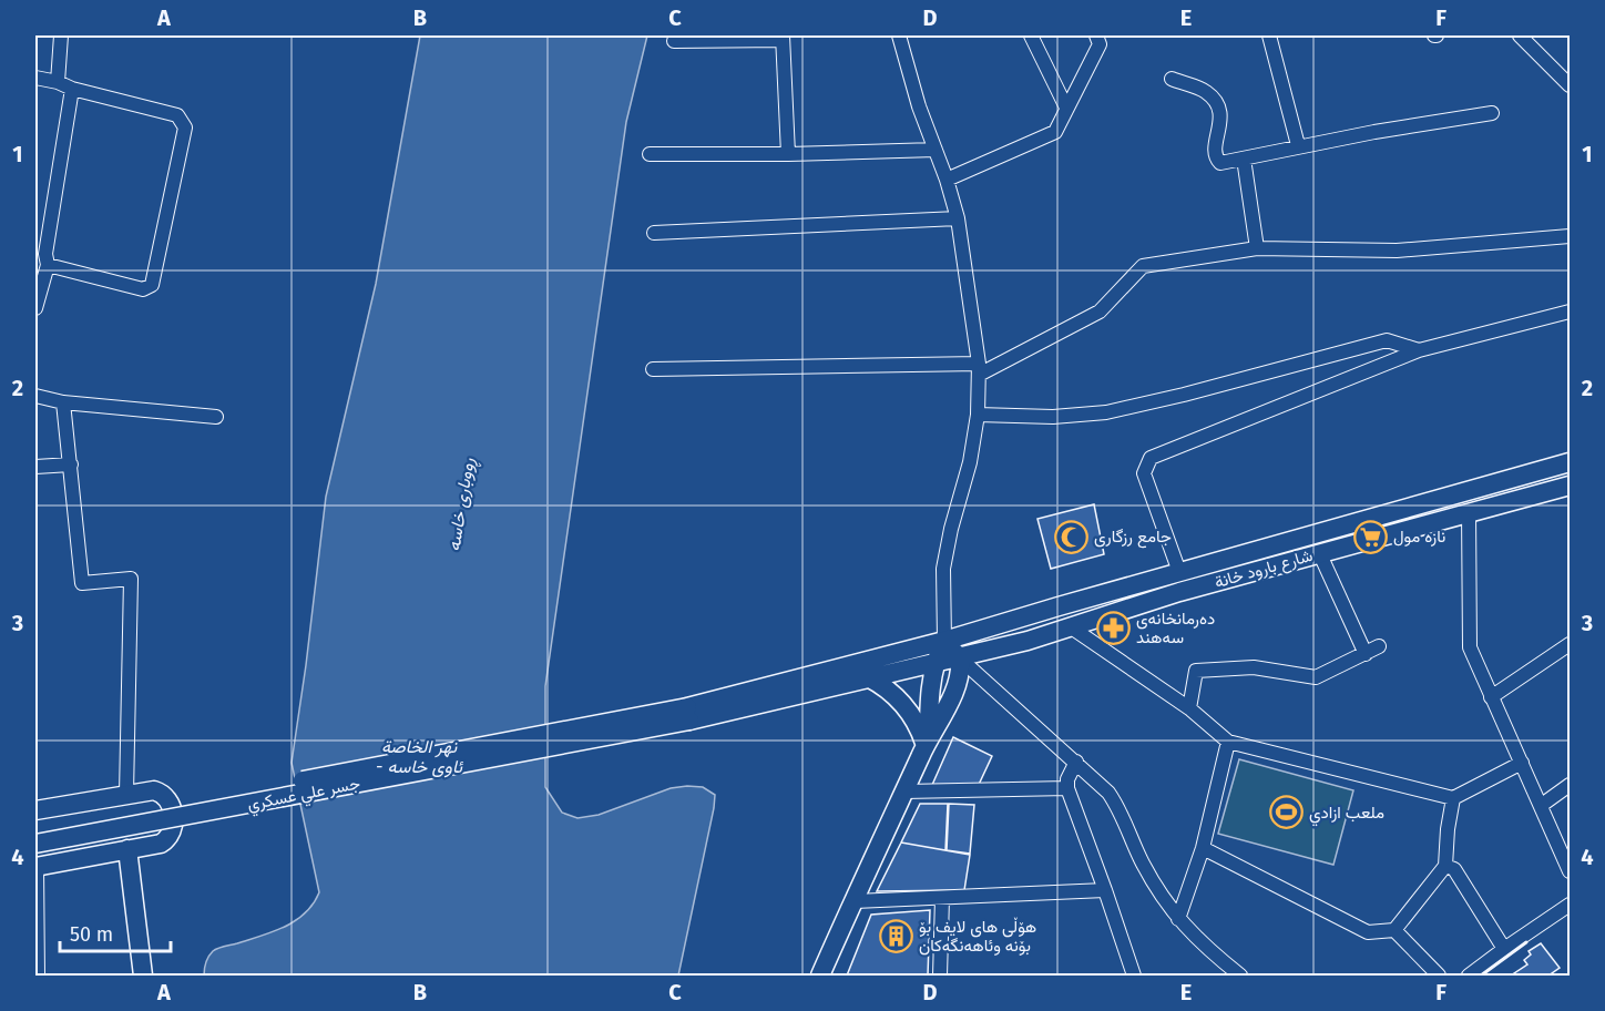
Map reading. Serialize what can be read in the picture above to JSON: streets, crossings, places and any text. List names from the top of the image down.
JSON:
{
  "streets": {
    "main road": ["شارع بارود خانة", "جسر علي عسكري"]
  },
  "crossings": [
    ["شارع بارود خانة", "جسر علي عسكري"]
  ],
  "water": ["ڕووباری خاسە", "نهر الخاصة - ئاوی خاسە"],
  "places": {
    "mosque": ["جامع رزگاری"],
    "supermarket": ["نازه مول"],
    "pharmacy": ["دەرمانخانەی سەهند"],
    "sports": ["ملعب ازادي"],
    "building": ["هۆڵی های لایف بۆ بۆنە وئاهەنگەکان"]
  },
  "scale_bar": "50 m",
  "grid": {
    "columns": [
      "A",
      "B",
      "C",
      "D",
      "E",
      "F"
    ],
    "rows": [
      "1",
      "2",
      "3",
      "4"
    ]
  }
}
